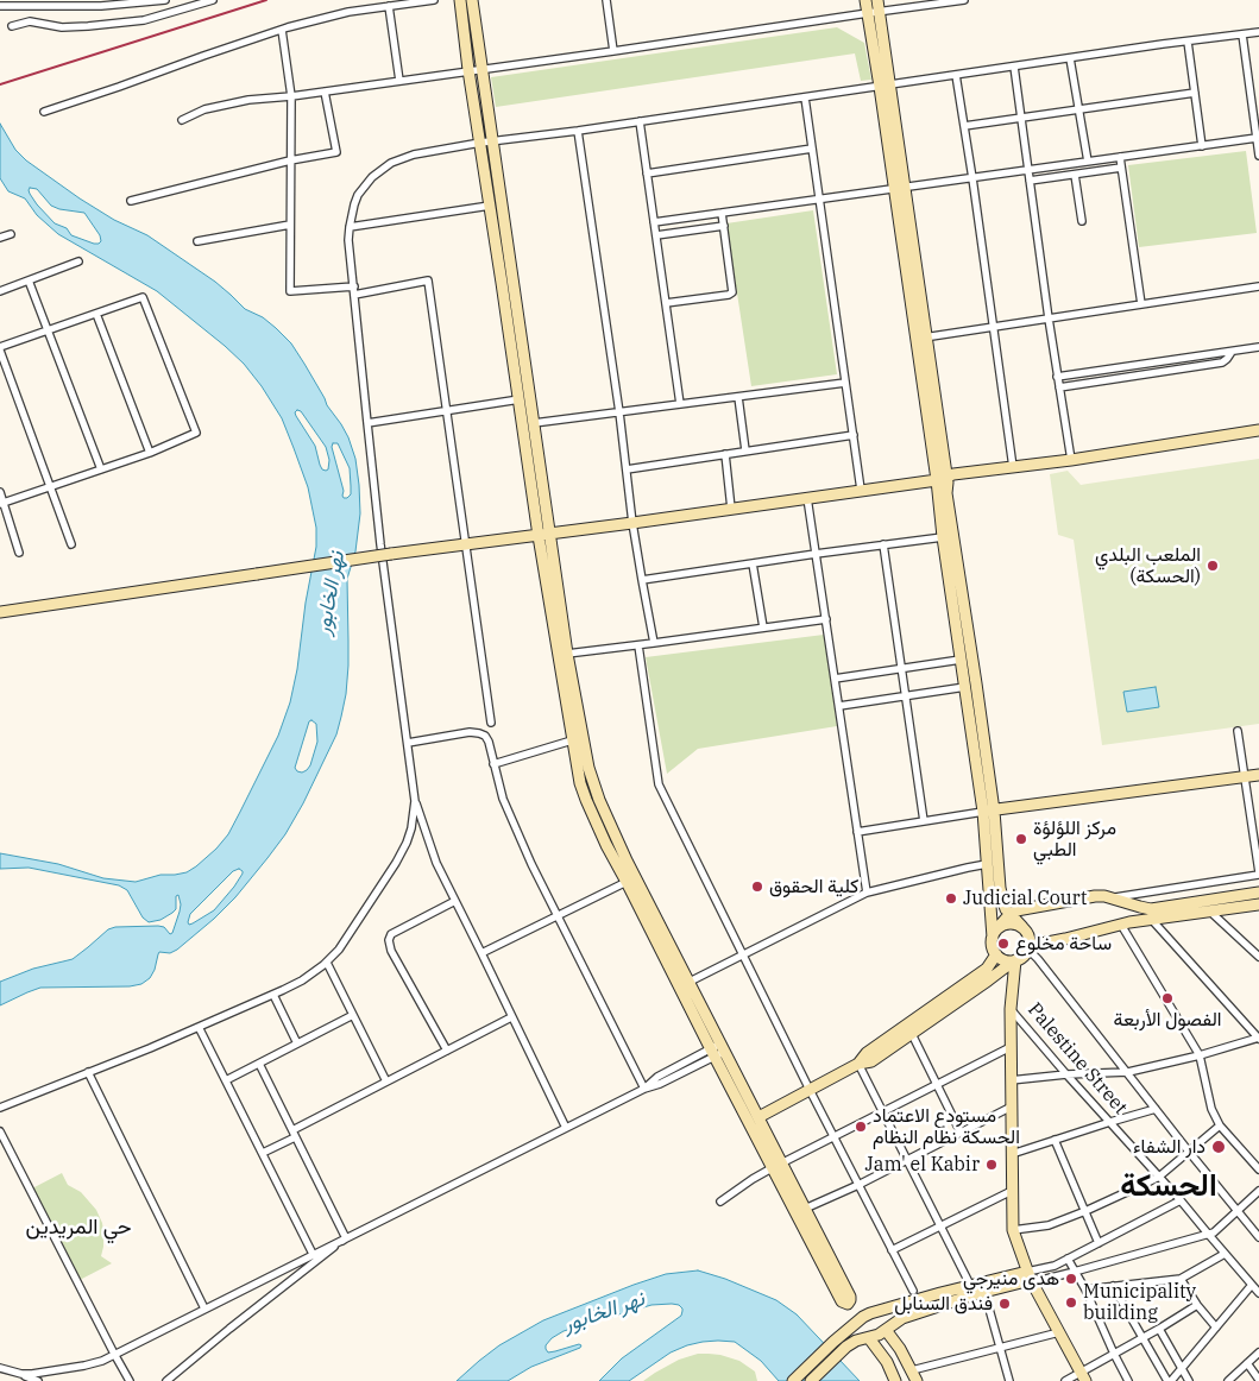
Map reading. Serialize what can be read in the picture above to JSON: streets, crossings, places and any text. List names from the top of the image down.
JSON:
{
  "streets": {
    "street": ["Palestine Street"]
  },
  "districts": ["الحسكة", "حي المريدين"],
  "water": ["نهر الخابور"],
  "places": [
    "الملعب البلدي (الحسكة)",
    "مركز اللؤلؤة الطبي",
    "كلية الحقوق",
    "Judicial Court",
    "ساحة مخلوع",
    "الفصول الأربعة",
    "مستودع الاعتماد الحسكة نظام النظام",
    "دار الشفاء",
    "Jam' el Kabir",
    "هدى منيرجي",
    "Municipality building",
    "فندق السنابل"
  ]
}
